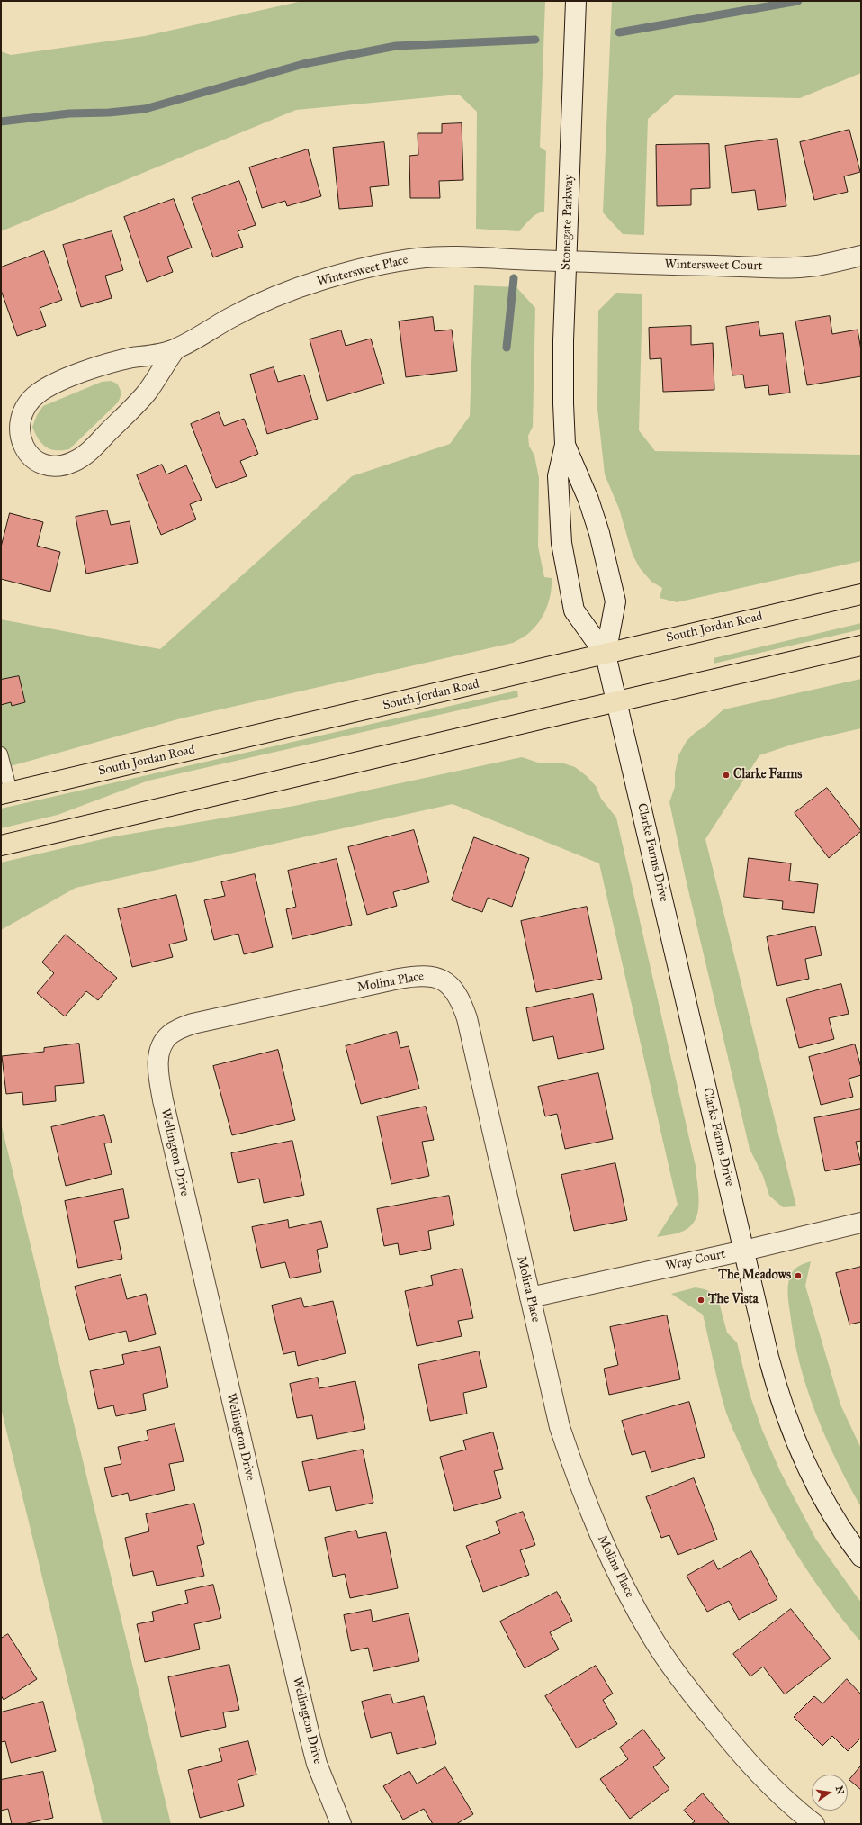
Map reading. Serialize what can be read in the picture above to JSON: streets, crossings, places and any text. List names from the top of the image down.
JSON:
{
  "streets": {
    "main road": ["South Jordan Road"],
    "street": [
      "Stonegate Parkway",
      "Wintersweet Court",
      "Wintersweet Place",
      "Clarke Farms Drive",
      "Molina Place",
      "Wellington Drive",
      "Wray Court"
    ]
  },
  "crossings": [
    ["Stonegate Parkway", "Wintersweet Court"],
    ["Stonegate Parkway", "Wintersweet Place"],
    ["Stonegate Parkway", "South Jordan Road"],
    ["Stonegate Parkway", "Clarke Farms Drive"],
    ["Wintersweet Court", "Wintersweet Place"],
    ["Clarke Farms Drive", "Wray Court"],
    ["Molina Place", "Wellington Drive"],
    ["Molina Place", "Wray Court"]
  ],
  "places": ["Clarke Farms", "The Meadows", "The Vista"],
  "north": "right"
}
